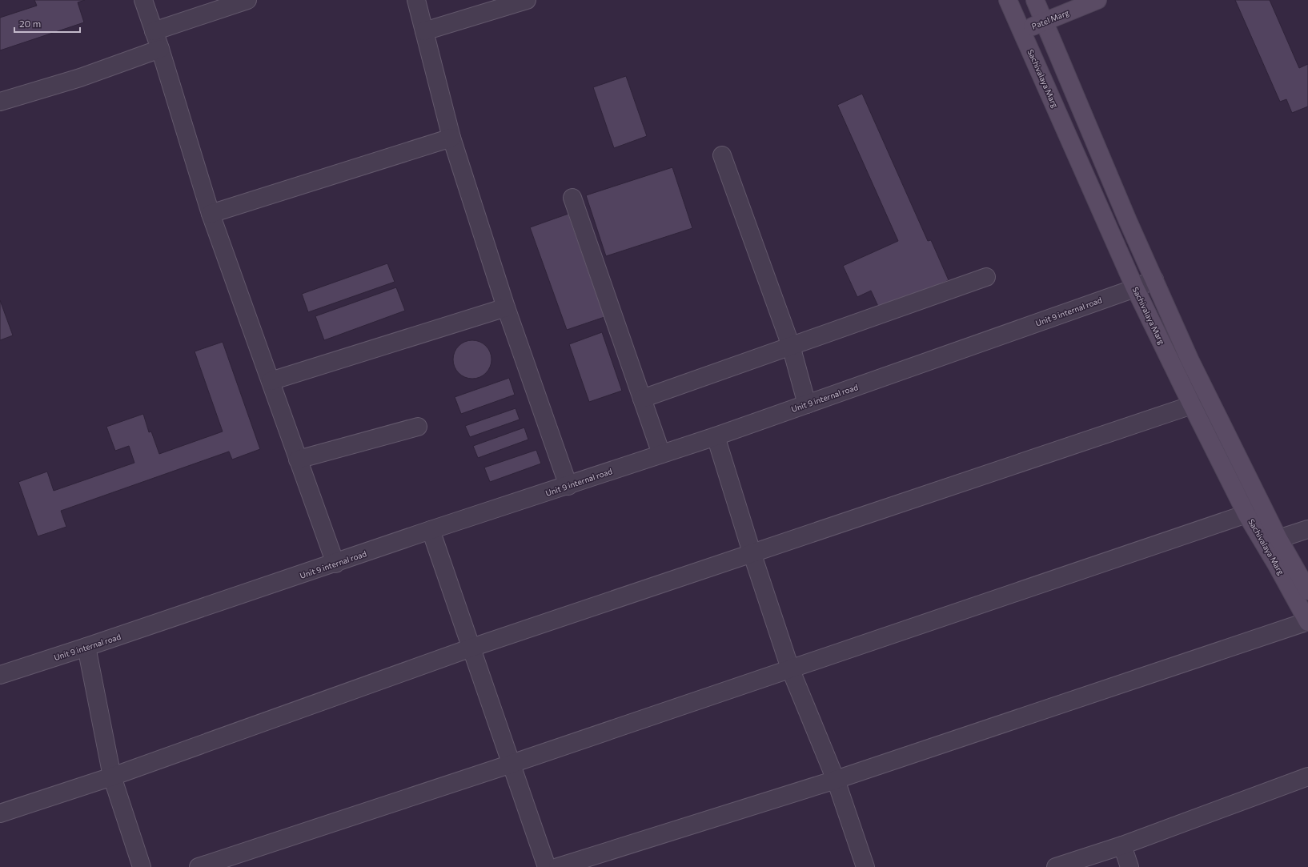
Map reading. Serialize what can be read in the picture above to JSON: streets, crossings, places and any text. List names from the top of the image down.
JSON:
{
  "streets": {
    "main road": ["Patel Marg", "Sachivalaya Marg"],
    "street": ["Unit 9 internal road"]
  },
  "crossings": [
    ["Patel Marg", "Sachivalaya Marg"],
    ["Sachivalaya Marg", "Unit 9 internal road"]
  ],
  "scale_bar": "20 m"
}
